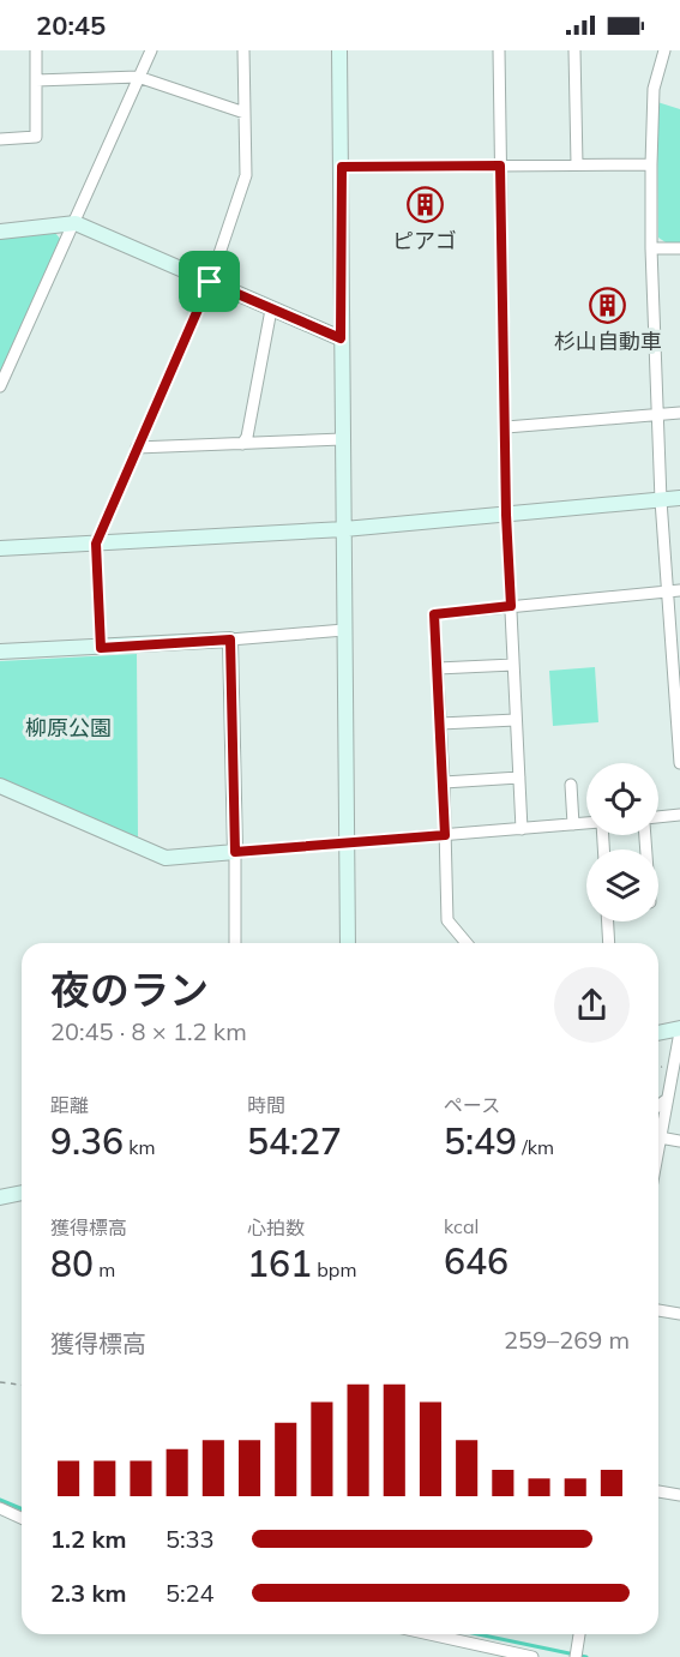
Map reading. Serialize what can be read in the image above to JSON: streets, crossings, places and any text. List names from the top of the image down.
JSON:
{
  "parks": ["柳原公園"],
  "places": {
    "building": ["ピアゴ", "杉山自動車"]
  },
  "page": {
    "status": "20:45",
    "heading": ["夜のラン", "20:45 · 8 × 1.2 km"],
    "stats": [
      ["距離", "9.36 km"],
      ["時間", "54:27"],
      ["ペース", "5:49 /km"],
      ["獲得標高", "80 m"],
      ["心拍数", "161 bpm"],
      ["kcal", "646"]
    ],
    "chart": ["獲得標高", "259–269 m"],
    "list": [
      {
        "name": "1.2 km",
        "note": "5:33"
      },
      {
        "name": "2.3 km",
        "note": "5:24"
      }
    ]
  }
}
